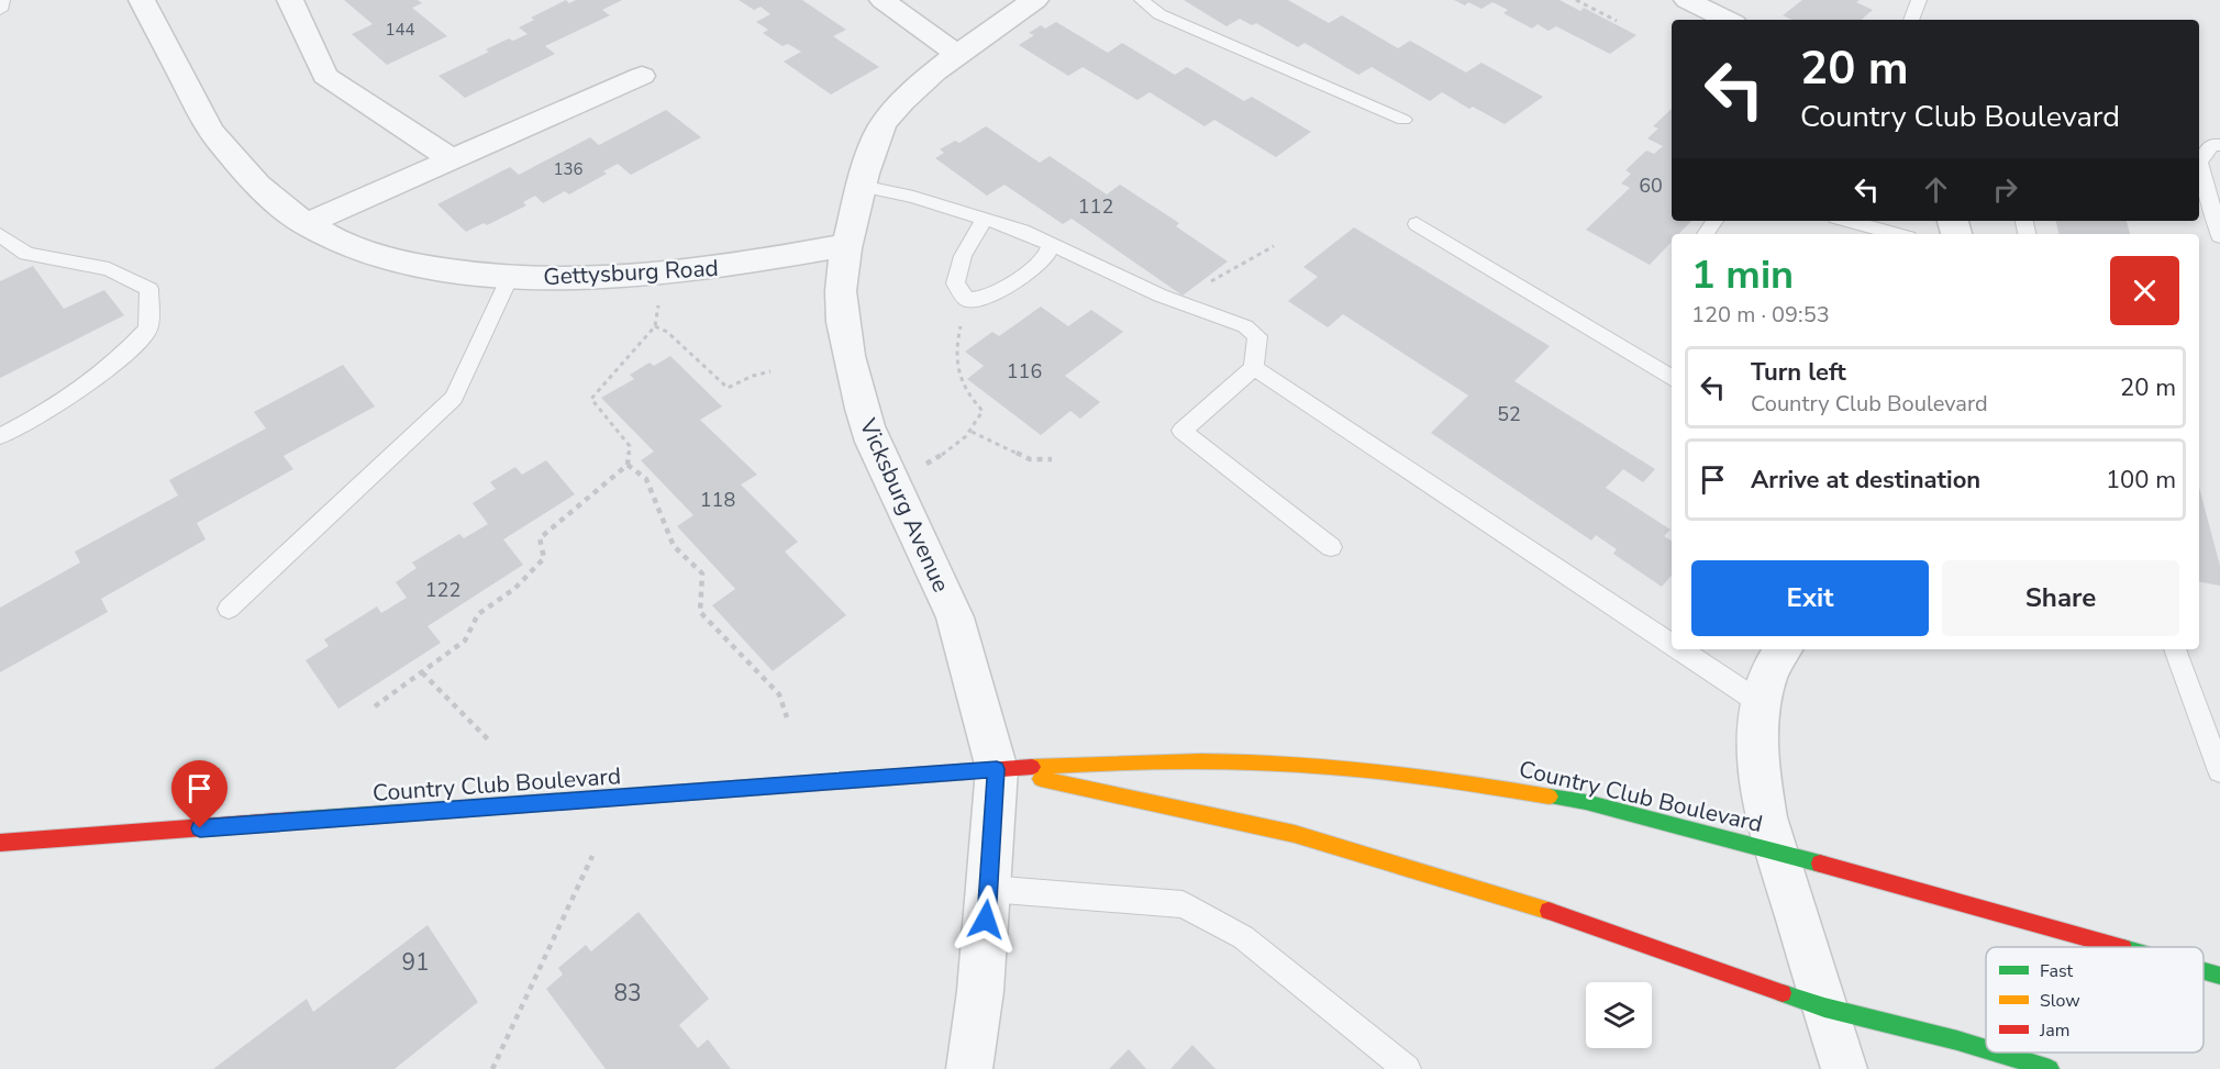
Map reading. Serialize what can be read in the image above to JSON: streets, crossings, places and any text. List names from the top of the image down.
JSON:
{
  "streets": {
    "street": ["Gettysburg Road", "Vicksburg Avenue", "Country Club Boulevard"]
  },
  "crossings": [
    ["Gettysburg Road", "Vicksburg Avenue"],
    ["Vicksburg Avenue", "Country Club Boulevard"]
  ],
  "house_numbers": [
    "144",
    "136",
    "60",
    "112",
    "116",
    "52",
    "118",
    "122",
    "91",
    "83"
  ],
  "legend": ["Fast", "Slow", "Jam"],
  "page": {
    "turn": ["20 m", "Country Club Boulevard"],
    "heading": ["1 min", "120 m · 09:53"],
    "list": [
      {
        "name": "Turn left",
        "note": "Country Club Boulevard",
        "value": "20 m"
      },
      {
        "name": "Arrive at destination",
        "value": "100 m"
      }
    ],
    "buttons": ["Exit", "Share"]
  }
}
